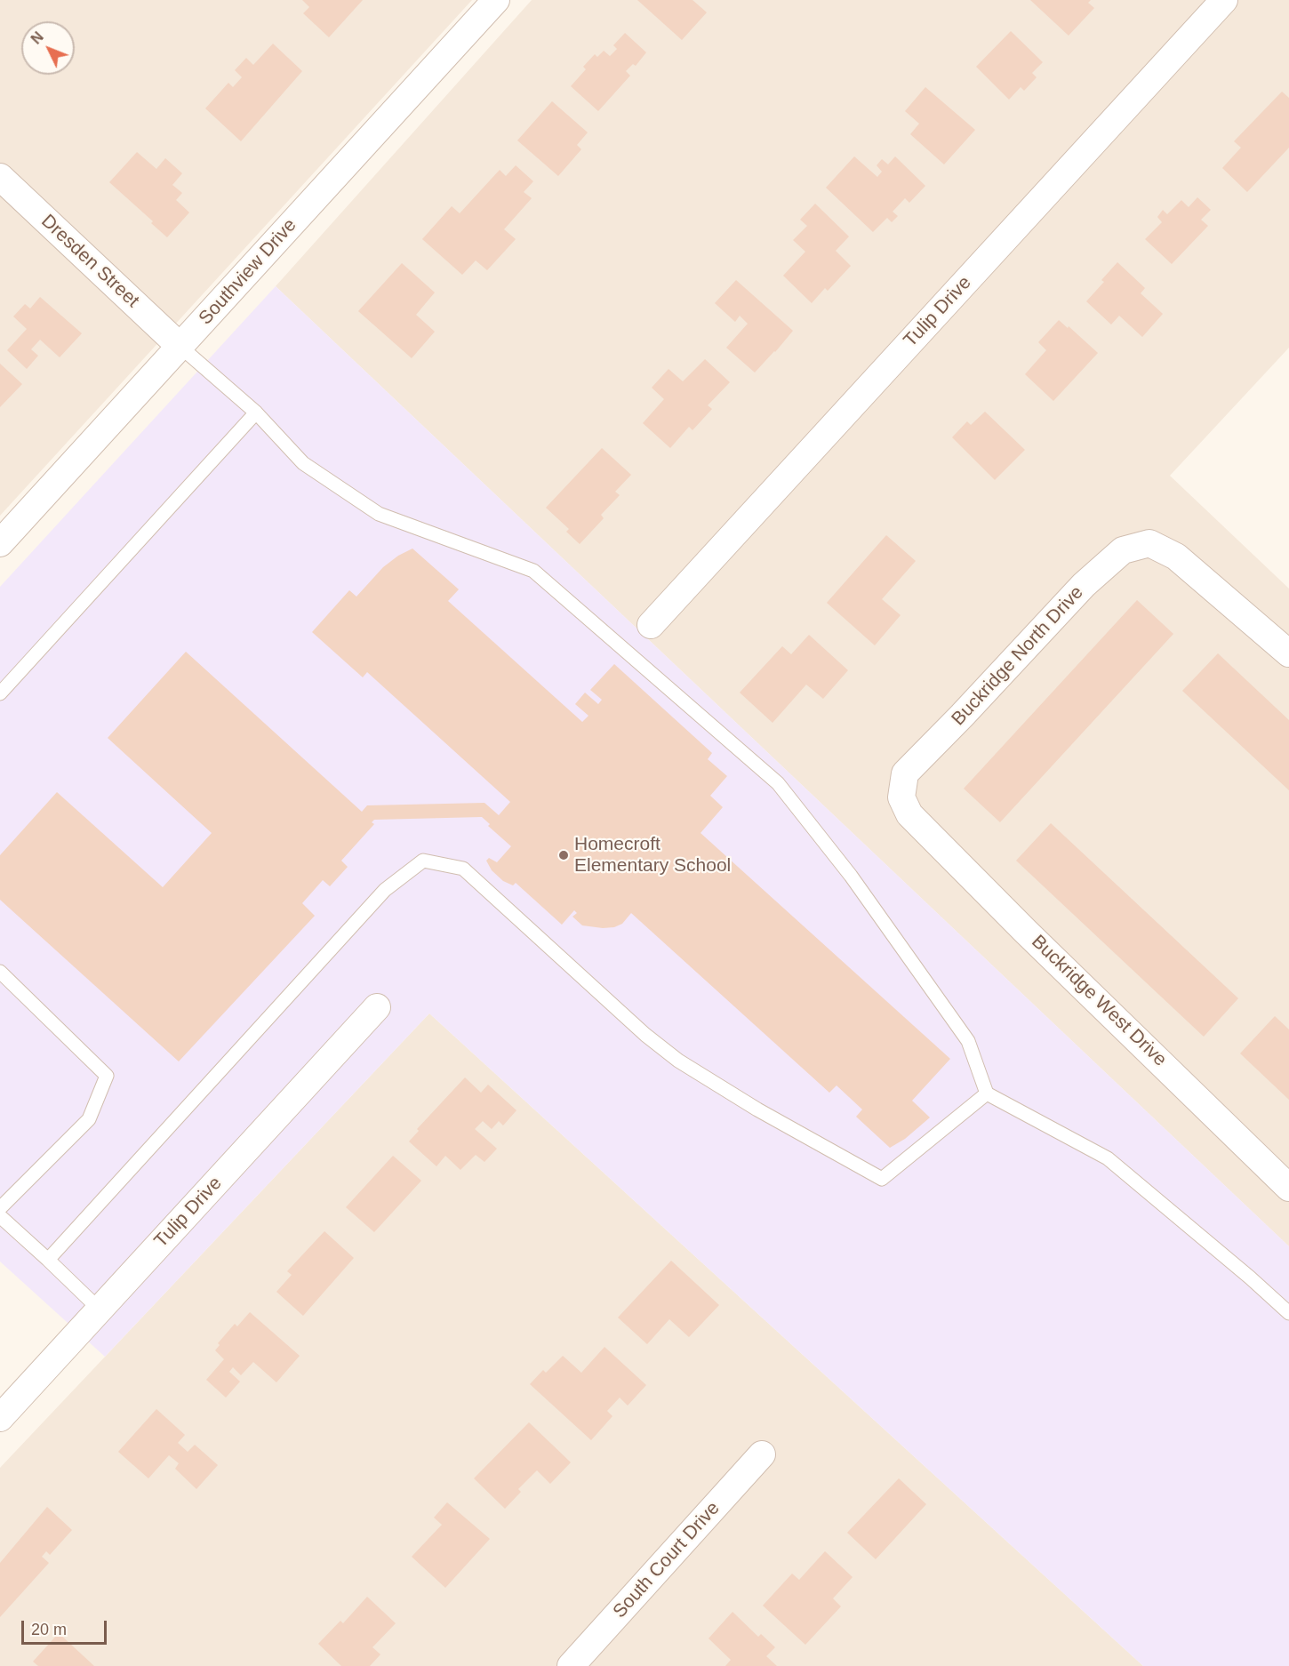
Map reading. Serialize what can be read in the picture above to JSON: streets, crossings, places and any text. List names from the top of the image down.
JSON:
{
  "streets": {
    "street": [
      "Dresden Street",
      "Southview Drive",
      "Tulip Drive",
      "Buckridge North Drive",
      "Buckridge West Drive",
      "South Court Drive"
    ]
  },
  "crossings": [
    ["Dresden Street", "Southview Drive"],
    ["Buckridge North Drive", "Buckridge West Drive"]
  ],
  "places": ["Homecroft Elementary School"],
  "scale_bar": "20 m",
  "north": "top left"
}
